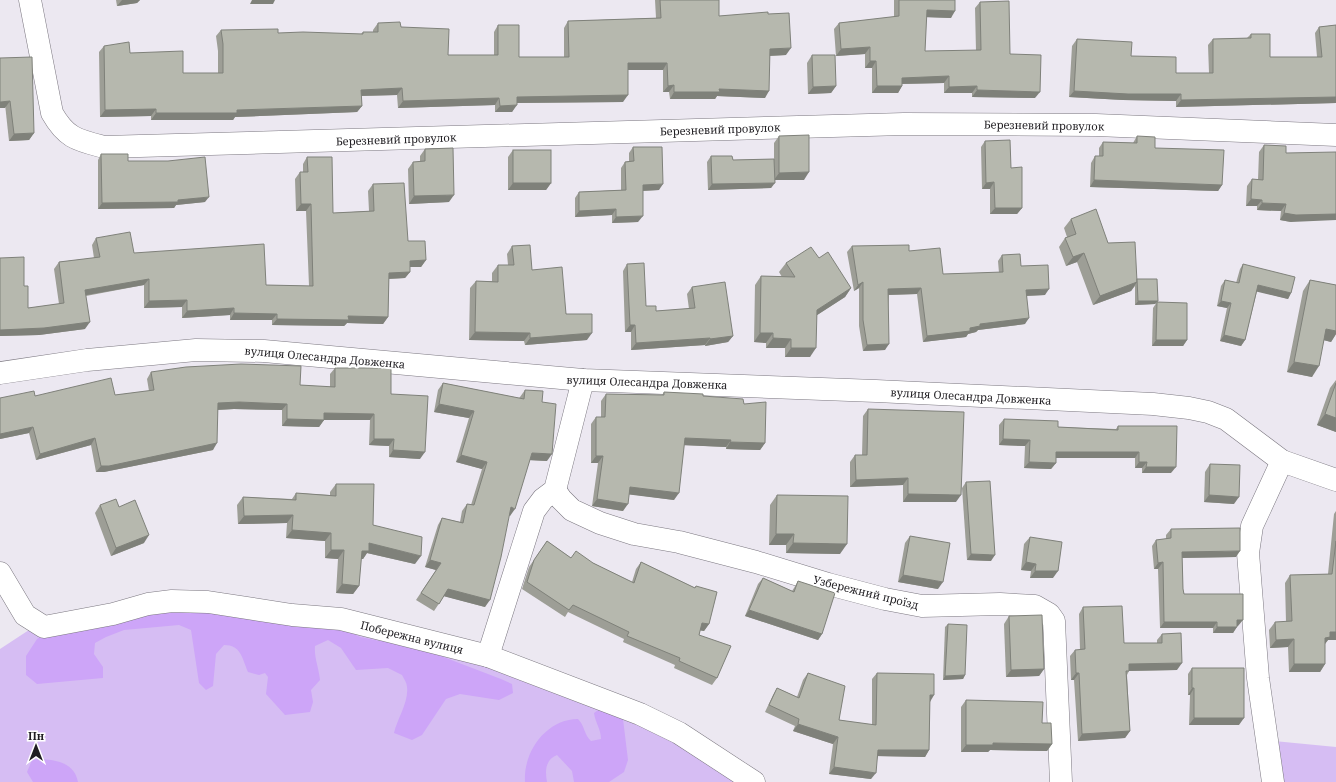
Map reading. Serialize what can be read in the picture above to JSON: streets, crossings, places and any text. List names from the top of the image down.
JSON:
{
  "streets": {
    "street": [
      "Березневий провулок",
      "вулиця Олесандра Довженка",
      "Узбережний проїзд",
      "Побережна вулиця"
    ]
  },
  "north": "top"
}
